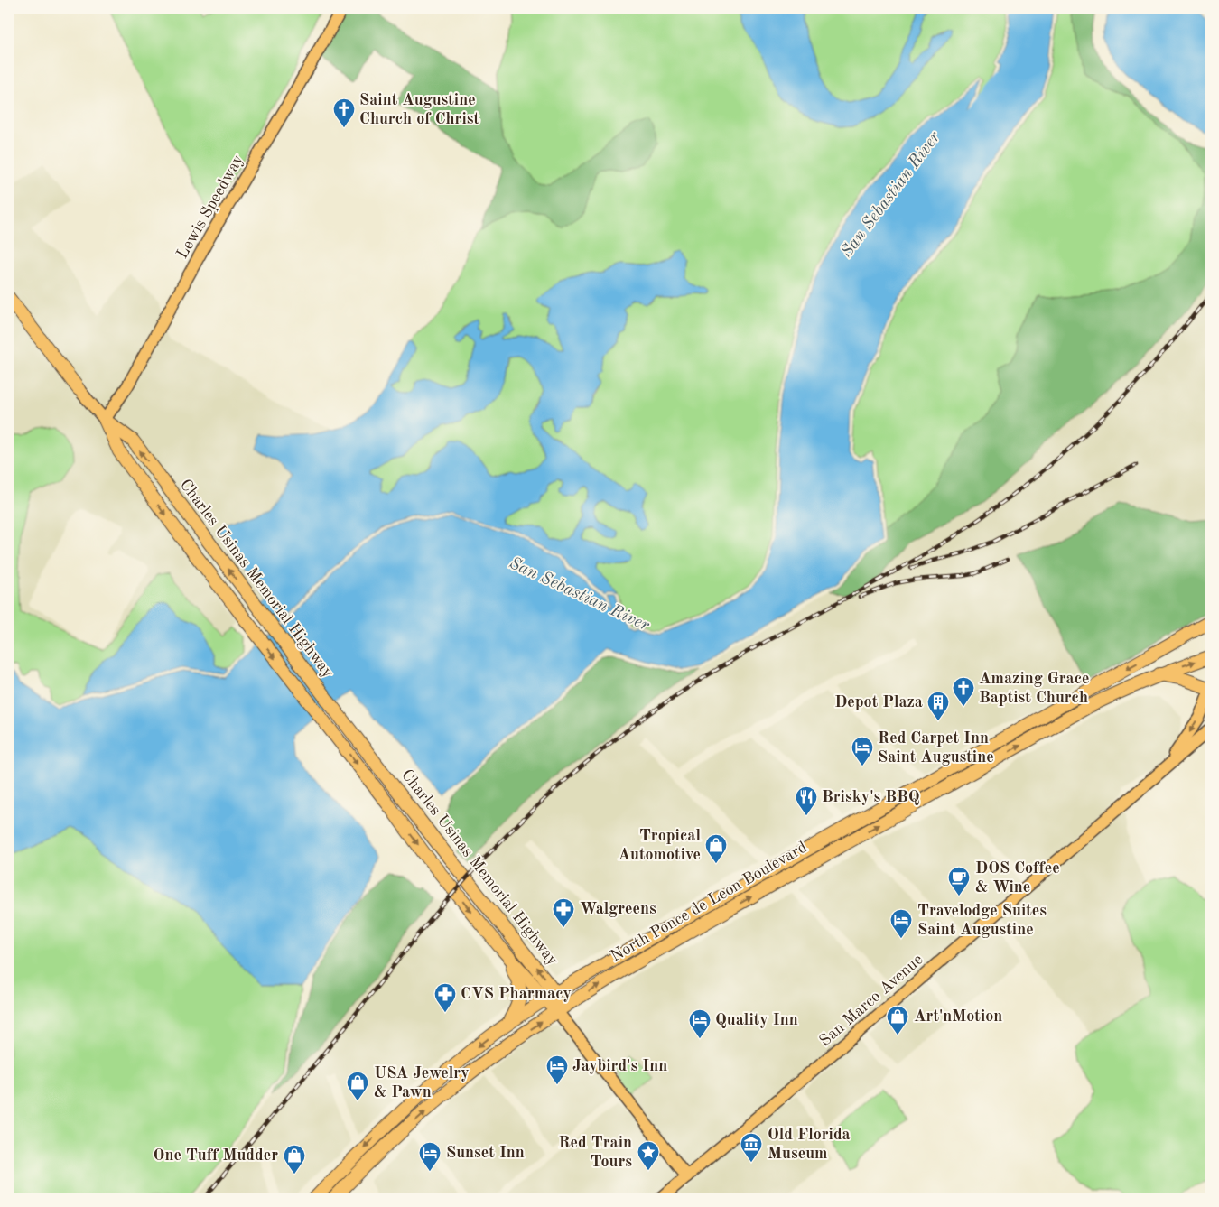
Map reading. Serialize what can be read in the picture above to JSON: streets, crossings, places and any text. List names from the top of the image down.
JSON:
{
  "streets": {
    "highway": ["Charles Usinas Memorial Highway", "North Ponce de Leon Boulevard"],
    "main road": ["Lewis Speedway", "San Marco Avenue"]
  },
  "crossings": [
    ["Lewis Speedway", "Charles Usinas Memorial Highway"],
    ["Charles Usinas Memorial Highway", "North Ponce de Leon Boulevard"]
  ],
  "water": ["San Sebastian River"],
  "places": {
    "church": ["Saint Augustine Church of Christ", "Amazing Grace Baptist Church"],
    "building": ["Depot Plaza"],
    "hotel": [
      "Red Carpet Inn Saint Augustine",
      "Travelodge Suites Saint Augustine",
      "Quality Inn",
      "Jaybird's Inn",
      "Sunset Inn"
    ],
    "restaurant": ["Brisky's BBQ"],
    "shop": [
      "Tropical Automotive",
      "Art'nMotion",
      "USA Jewelry & Pawn",
      "One Tuff Mudder"
    ],
    "cafe": ["DOS Coffee & Wine"],
    "pharmacy": ["Walgreens", "CVS Pharmacy"],
    "museum": ["Old Florida Museum"],
    "place": ["Red Train Tours"]
  }
}
